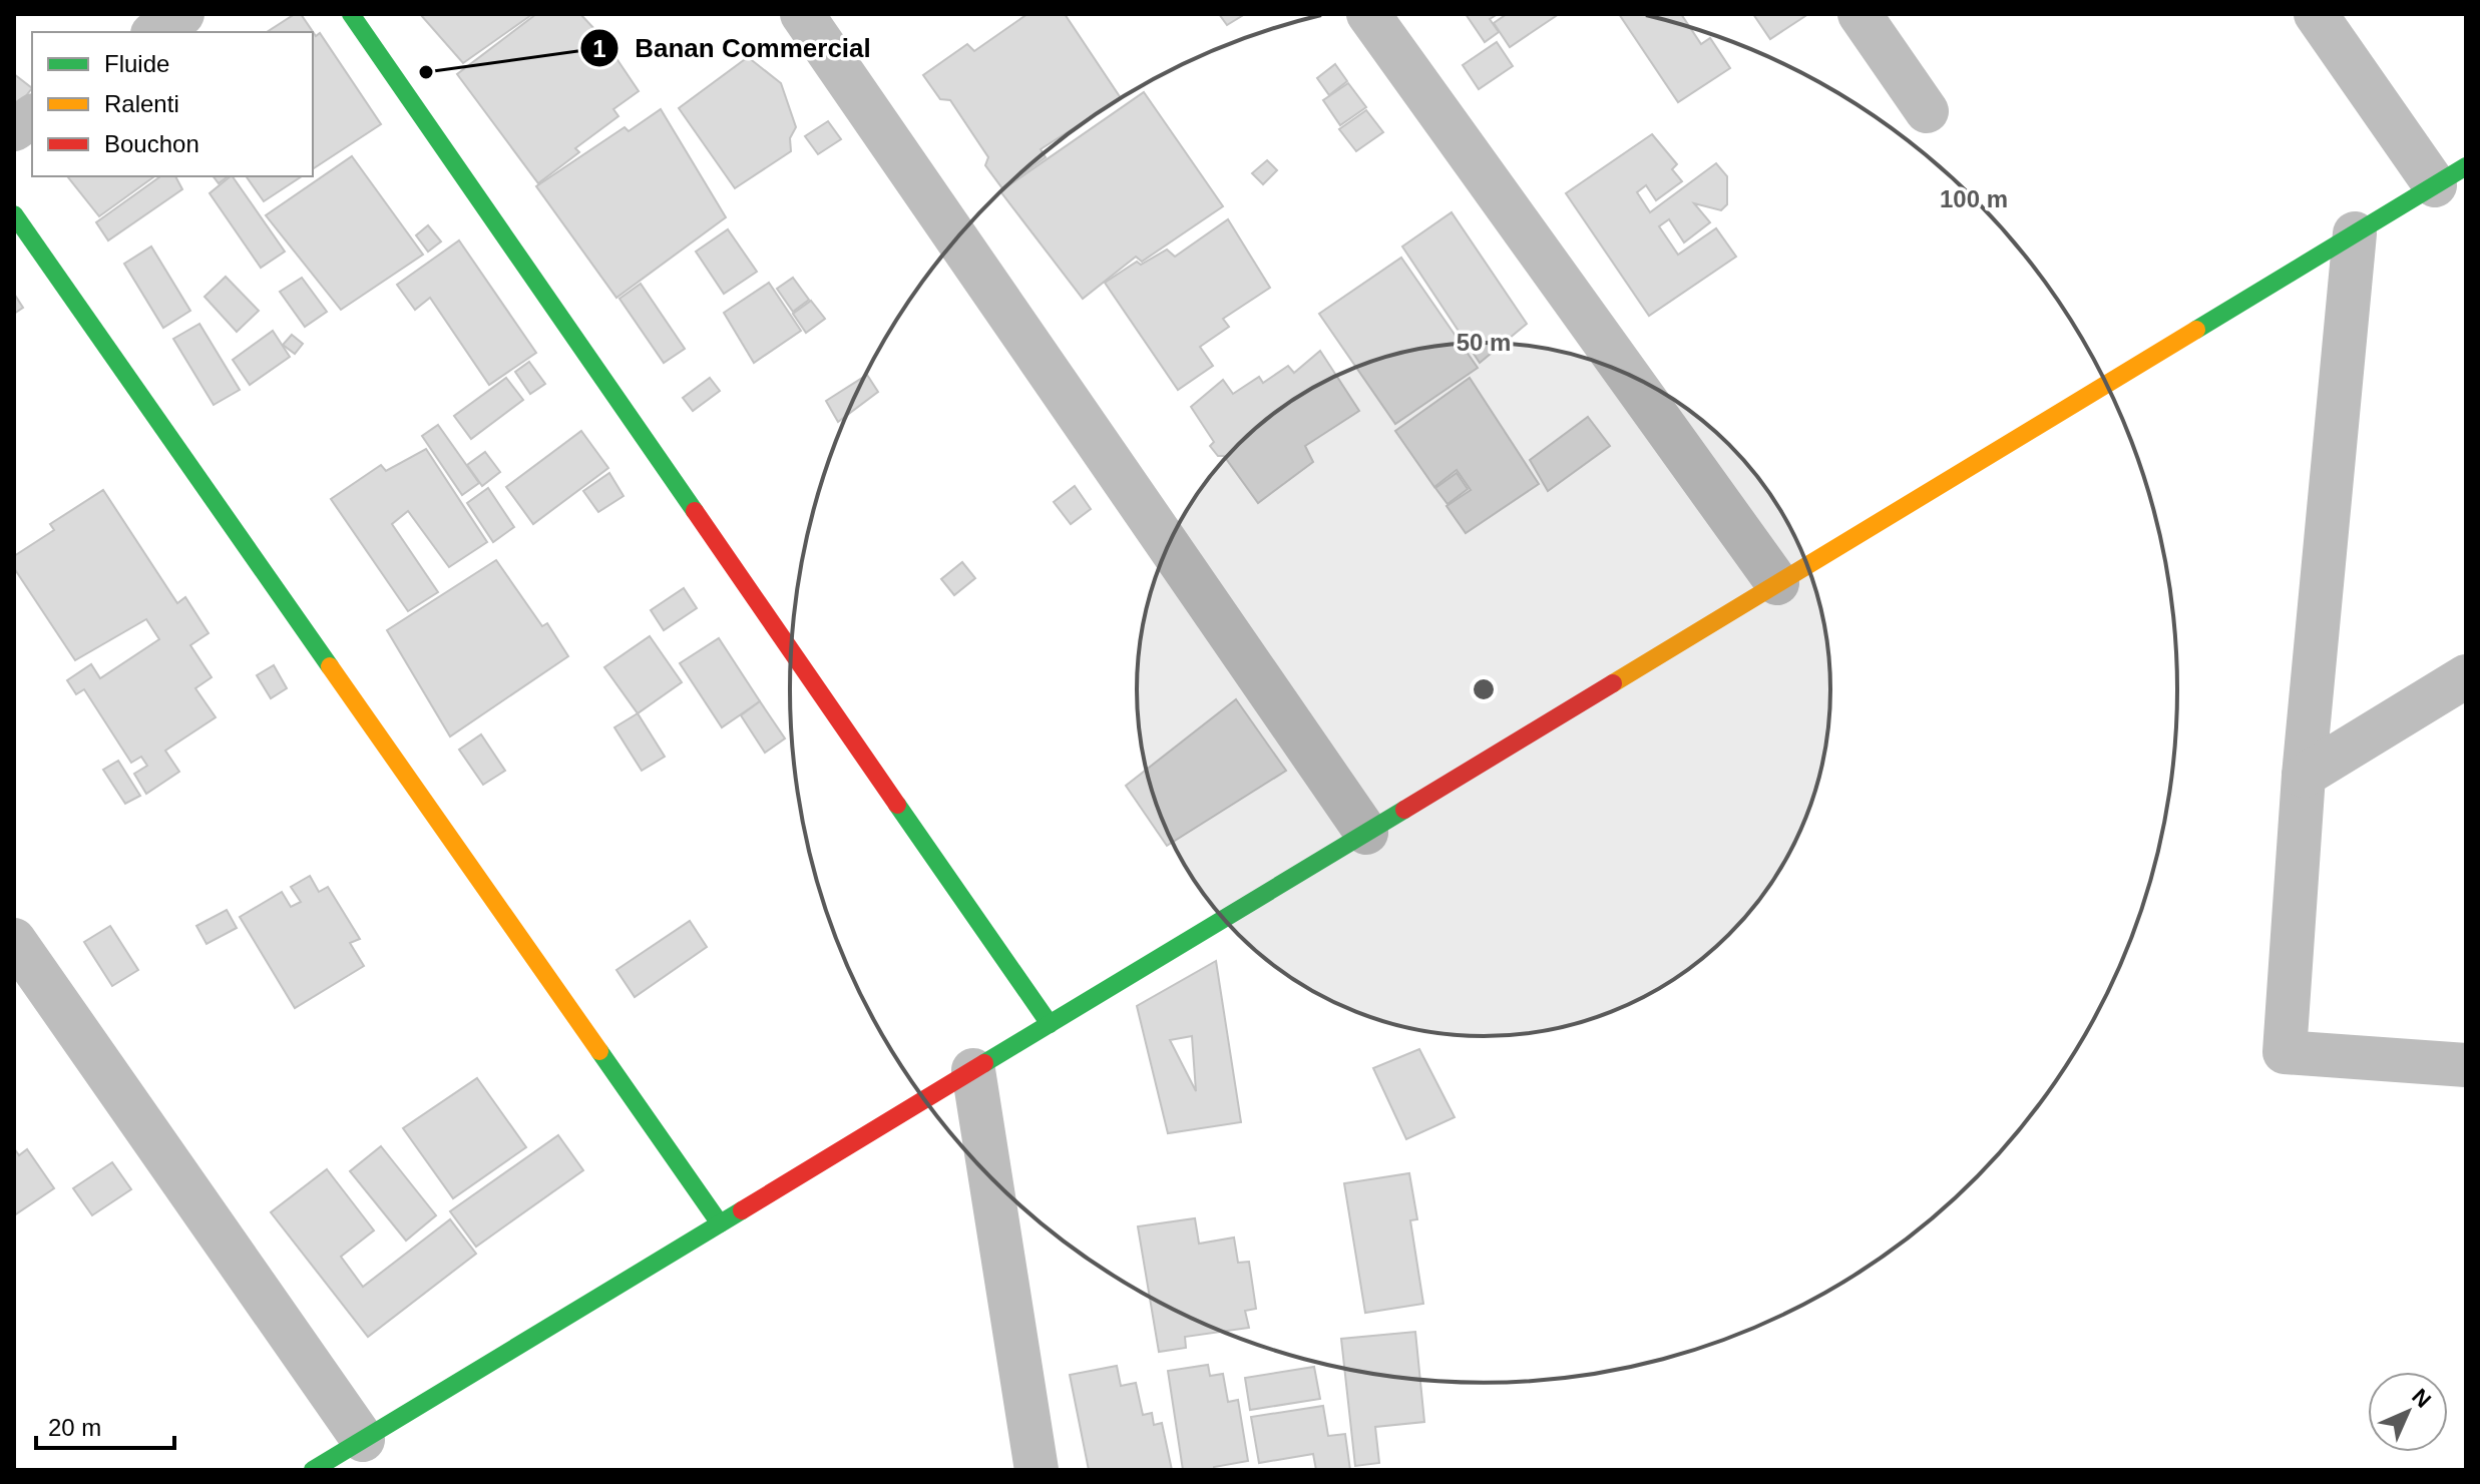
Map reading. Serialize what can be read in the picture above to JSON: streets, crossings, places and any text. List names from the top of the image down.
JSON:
{
  "places": ["Banan Commercial"],
  "legend": ["Fluide", "Ralenti", "Bouchon"],
  "scale_bar": "20 m",
  "north": "top right",
  "rings": ["100 m", "50 m"]
}
